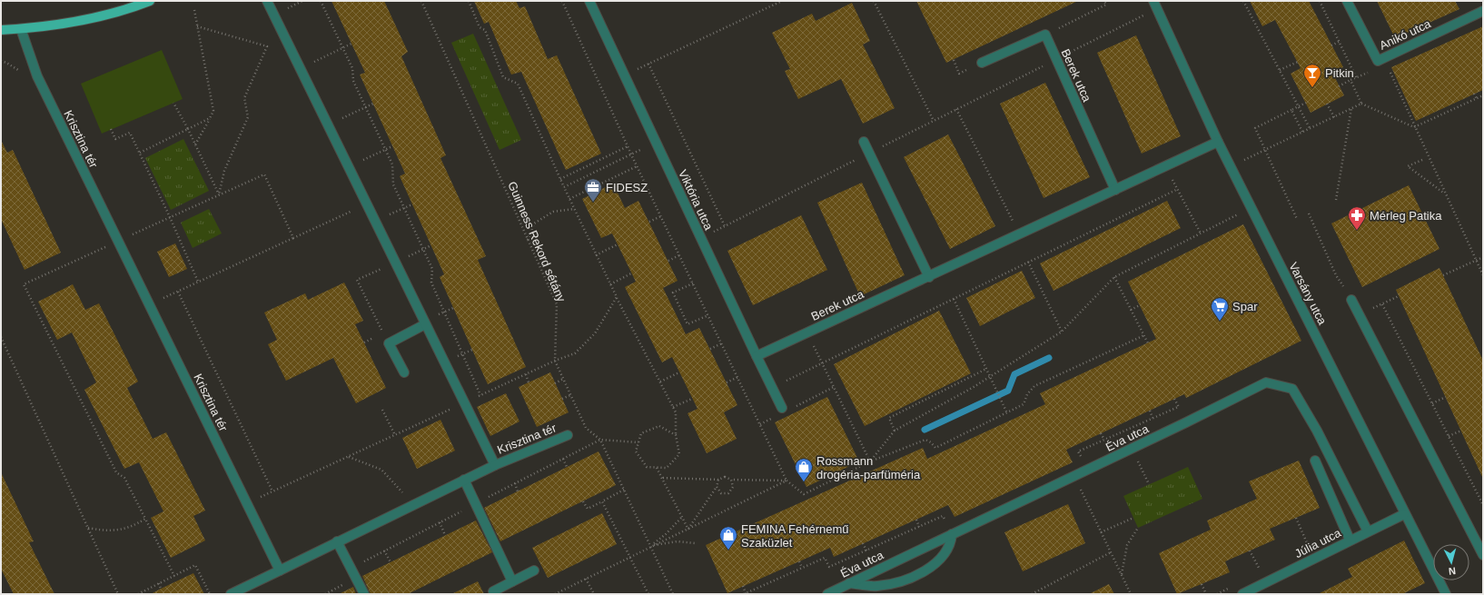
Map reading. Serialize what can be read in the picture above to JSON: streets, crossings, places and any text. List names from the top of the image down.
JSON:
{
  "streets": {
    "street": [
      "Anikó utca",
      "Berek utca",
      "Krisztina tér",
      "Viktória utca",
      "Varsány utca",
      "Éva utca",
      "Júlia utca"
    ],
    "path": ["Guinness Rekord sétány"]
  },
  "crossings": [
    ["Berek utca", "Viktória utca"],
    ["Berek utca", "Varsány utca"],
    ["Varsány utca", "Júlia utca"],
    ["Éva utca", "Júlia utca"]
  ],
  "places": {
    "bar": ["Pitkin"],
    "office": ["FIDESZ"],
    "pharmacy": ["Mérleg Patika"],
    "supermarket": ["Spar"],
    "shop": ["Rossmann drogéria-parfüméria", "FEMINA Fehérnemű Szaküzlet"]
  },
  "north": "bottom"
}
